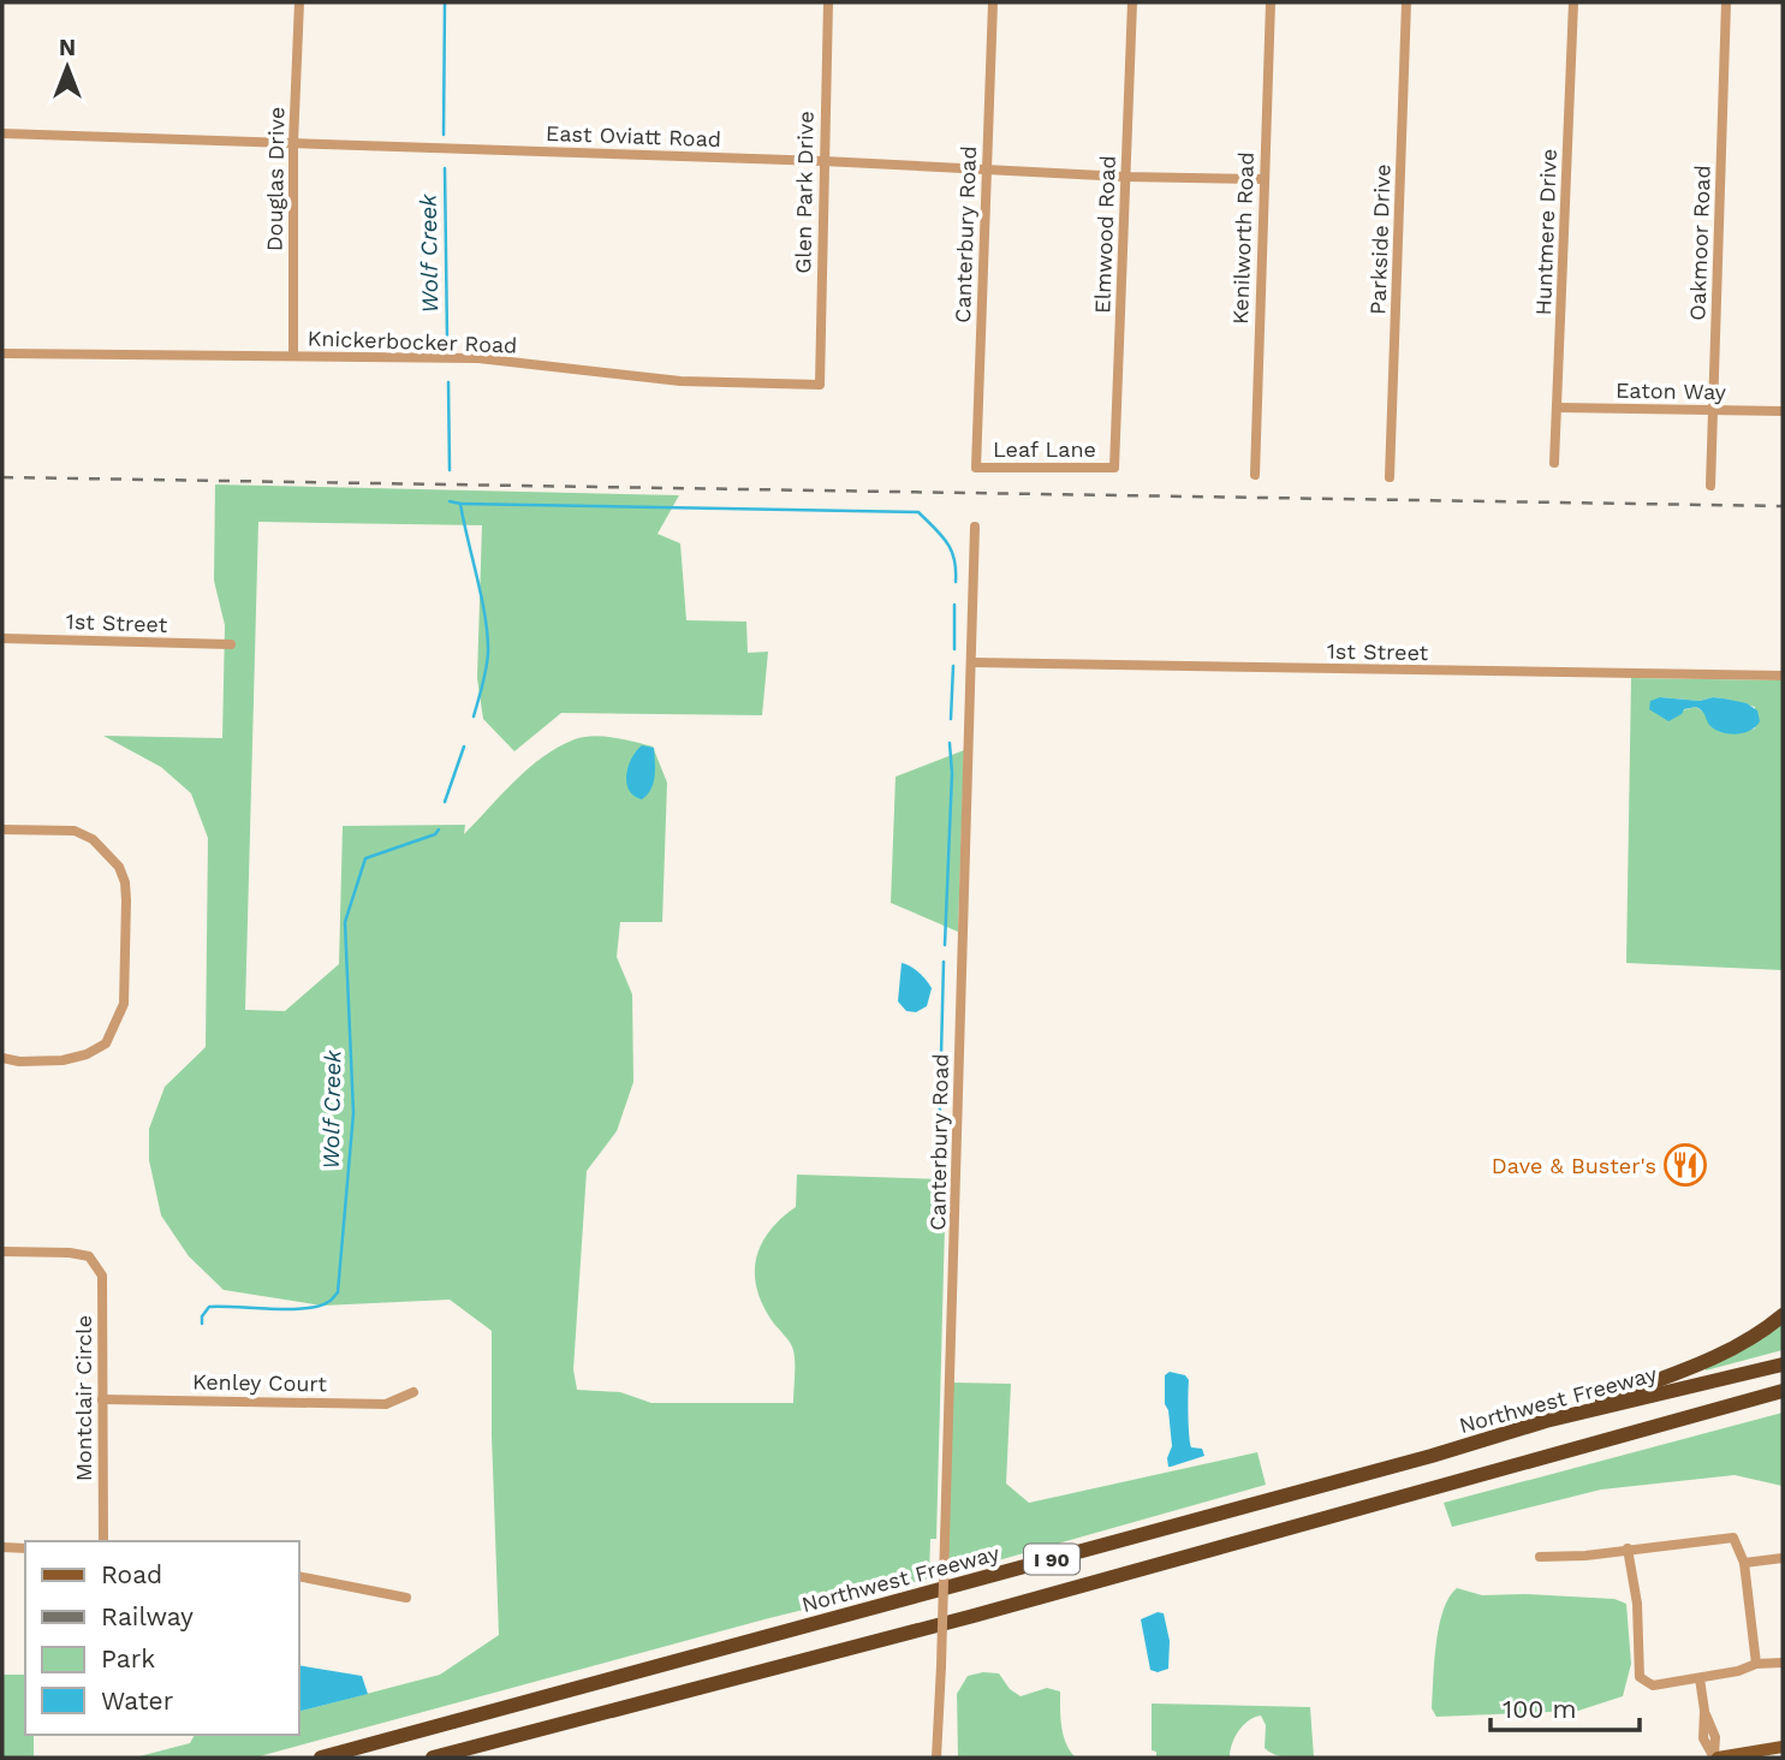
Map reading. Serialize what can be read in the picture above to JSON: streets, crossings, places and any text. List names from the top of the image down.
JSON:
{
  "streets": {
    "highway": ["Northwest Freeway", "I 90"],
    "street": [
      "East Oviatt Road",
      "Douglas Drive",
      "Glen Park Drive",
      "Huntmere Drive",
      "Canterbury Road",
      "Elmwood Road",
      "Kenilworth Road",
      "Parkside Drive",
      "Oakmoor Road",
      "Knickerbocker Road",
      "Eaton Way",
      "Leaf Lane",
      "1st Street",
      "Kenley Court",
      "Montclair Circle"
    ]
  },
  "crossings": [
    ["East Oviatt Road", "Douglas Drive"],
    ["East Oviatt Road", "Glen Park Drive"],
    ["East Oviatt Road", "Canterbury Road"],
    ["East Oviatt Road", "Elmwood Road"],
    ["East Oviatt Road", "Kenilworth Road"],
    ["Douglas Drive", "Knickerbocker Road"],
    ["Glen Park Drive", "Knickerbocker Road"],
    ["Huntmere Drive", "Eaton Way"],
    ["Canterbury Road", "Leaf Lane"],
    ["Canterbury Road", "1st Street"],
    ["Elmwood Road", "Leaf Lane"],
    ["Oakmoor Road", "Eaton Way"],
    ["Kenley Court", "Montclair Circle"]
  ],
  "water": ["Wolf Creek"],
  "places": {
    "restaurant": ["Dave & Buster's"]
  },
  "legend": [
    "Road",
    "Railway",
    "Park",
    "Water"
  ],
  "scale_bar": "100 m",
  "north": "top"
}
